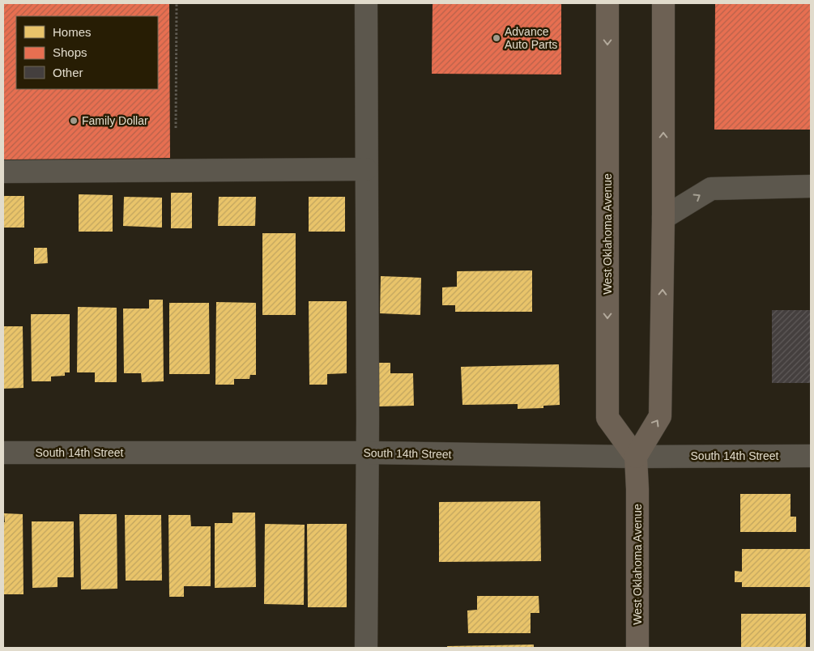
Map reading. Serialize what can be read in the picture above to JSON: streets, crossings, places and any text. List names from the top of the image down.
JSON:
{
  "streets": {
    "main road": ["West Oklahoma Avenue"],
    "street": ["South 14th Street"]
  },
  "crossings": [
    ["West Oklahoma Avenue", "South 14th Street"]
  ],
  "places": ["Advance Auto Parts", "Family Dollar"],
  "legend": ["Homes", "Shops", "Other"]
}
